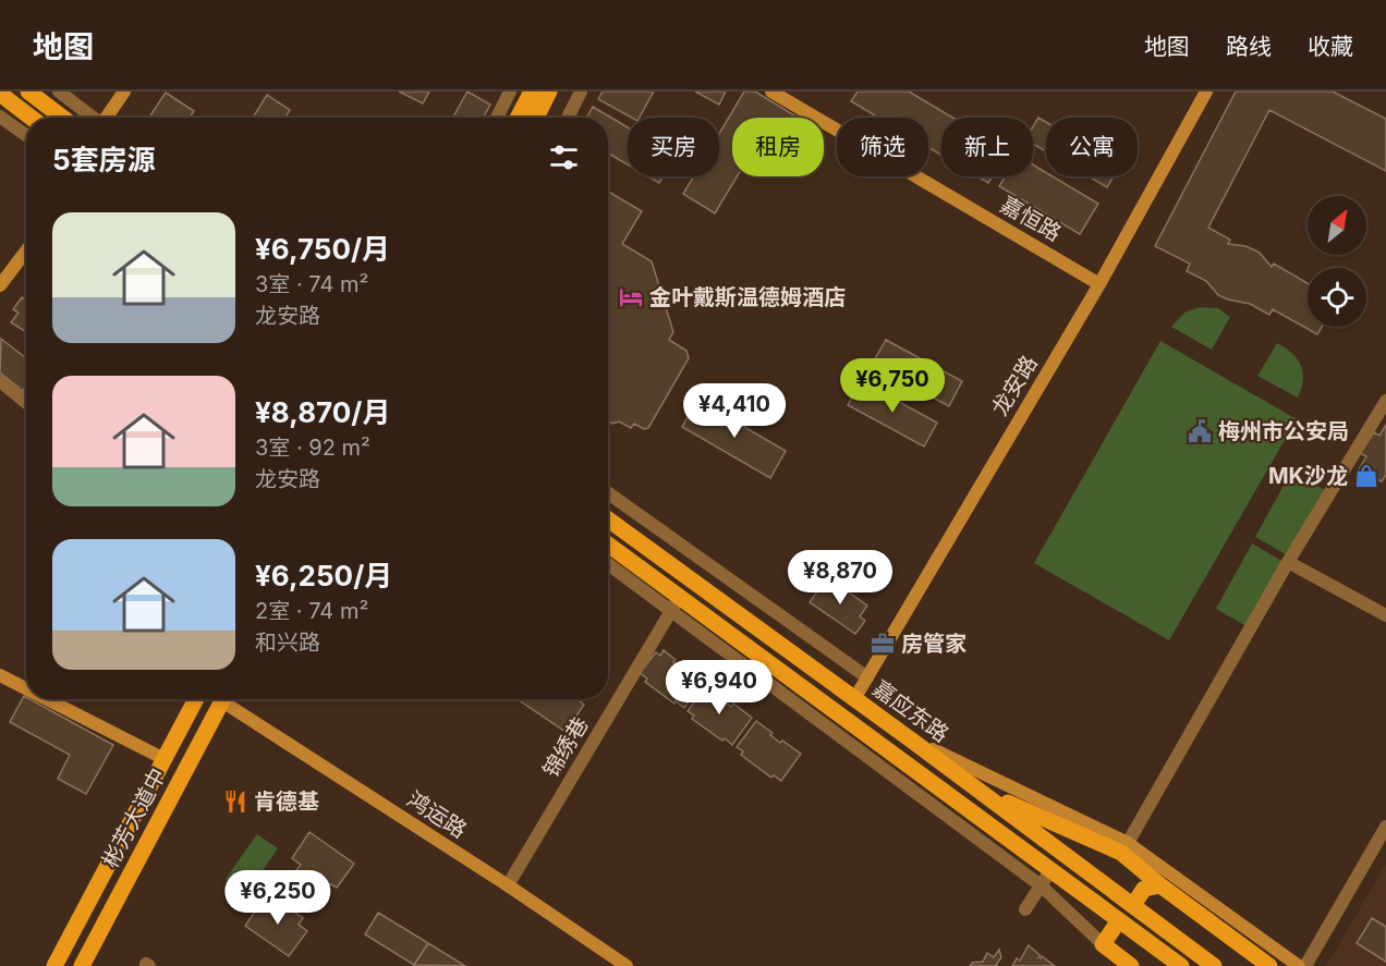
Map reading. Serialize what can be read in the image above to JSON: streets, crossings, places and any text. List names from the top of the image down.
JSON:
{
  "streets": {
    "main road": ["嘉应东路", "彬芳大道中"],
    "street": [
      "嘉恒路",
      "龙安路",
      "锦绣巷",
      "鸿运路"
    ]
  },
  "crossings": [
    ["嘉恒路", "龙安路"],
    ["龙安路", "嘉应东路"],
    ["锦绣巷", "鸿运路"]
  ],
  "places": {
    "hotel": ["金叶戴斯温德姆酒店"],
    "public building": ["梅州市公安局"],
    "shop": ["MK沙龙"],
    "office": ["房管家"],
    "restaurant": ["肯德基"]
  },
  "north": "top right",
  "page": {
    "header": "地图",
    "nav": ["地图", "路线", "收藏"],
    "chip": [
      "买房",
      "租房",
      "筛选",
      "新上",
      "公寓"
    ],
    "heading": "5套房源",
    "list": [
      {
        "name": "¥6,750/月",
        "note": "3室 · 74 m² · 龙安路"
      },
      {
        "name": "¥8,870/月",
        "note": "3室 · 92 m² · 龙安路"
      },
      {
        "name": "¥6,250/月",
        "note": "2室 · 74 m² · 和兴路"
      }
    ],
    "price": [
      "¥6,750",
      "¥4,410",
      "¥8,870",
      "¥6,940",
      "¥6,250"
    ]
  }
}
